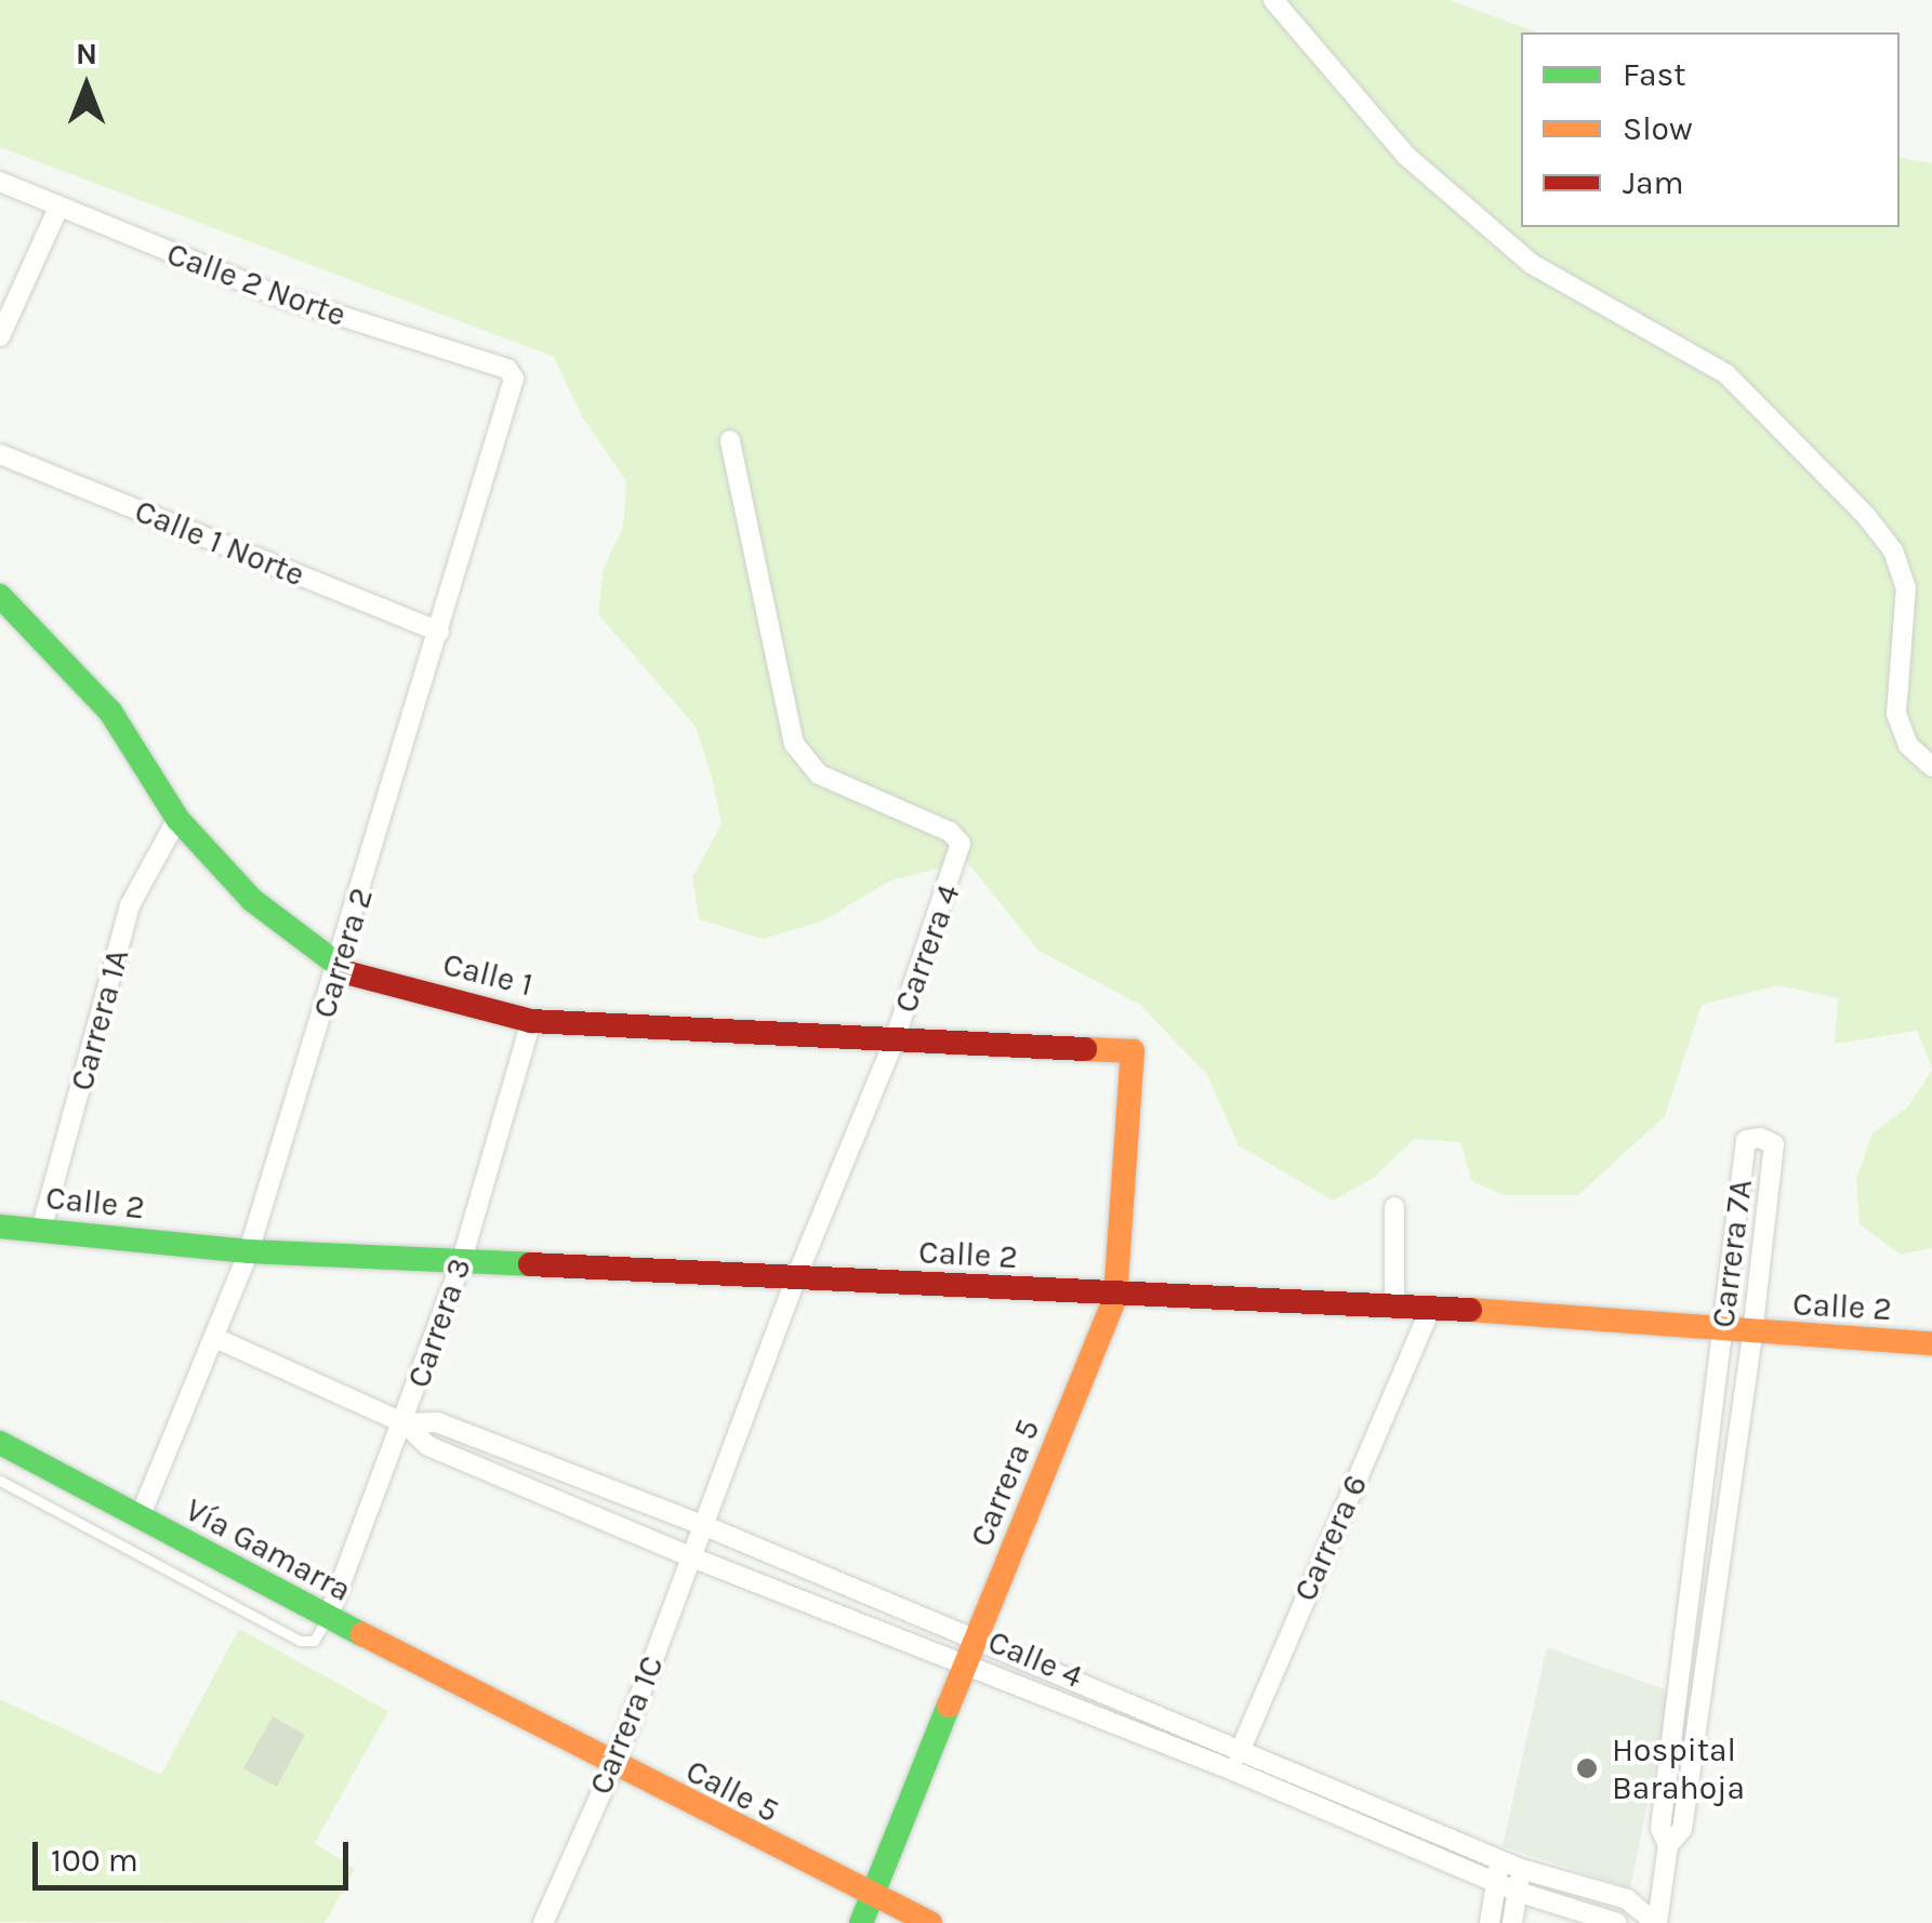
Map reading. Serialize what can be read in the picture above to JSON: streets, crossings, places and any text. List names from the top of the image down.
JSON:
{
  "streets": {
    "street": [
      "Calle 2 Norte",
      "Calle 1 Norte",
      "Carrera 4",
      "Carrera 2",
      "Calle 1",
      "Carrera 1A",
      "Calle 2",
      "Carrera 7A",
      "Carrera 3",
      "Carrera 5",
      "Carrera 6",
      "Vía Gamarra",
      "Calle 4",
      "Carrera 1C",
      "Calle 5"
    ]
  },
  "crossings": [
    ["Calle 2 Norte", "Carrera 2"],
    ["Calle 1 Norte", "Carrera 2"],
    ["Carrera 4", "Calle 1"],
    ["Carrera 4", "Calle 2"],
    ["Carrera 4", "Calle 4"],
    ["Carrera 4", "Carrera 1C"],
    ["Carrera 2", "Calle 1"],
    ["Carrera 2", "Calle 2"],
    ["Carrera 2", "Vía Gamarra"],
    ["Carrera 2", "Calle 4"],
    ["Calle 1", "Carrera 1A"],
    ["Calle 1", "Carrera 3"],
    ["Calle 1", "Carrera 5"],
    ["Carrera 1A", "Calle 2"],
    ["Calle 2", "Carrera 7A"],
    ["Calle 2", "Carrera 3"],
    ["Calle 2", "Carrera 5"],
    ["Calle 2", "Carrera 6"],
    ["Carrera 7A", "Calle 4"],
    ["Carrera 3", "Vía Gamarra"],
    ["Carrera 3", "Calle 4"],
    ["Carrera 5", "Calle 4"],
    ["Carrera 5", "Calle 5"],
    ["Carrera 6", "Calle 4"],
    ["Vía Gamarra", "Calle 5"],
    ["Calle 4", "Carrera 1C"],
    ["Carrera 1C", "Calle 5"]
  ],
  "places": ["Hospital Barahoja"],
  "legend": ["Fast", "Slow", "Jam"],
  "scale_bar": "100 m",
  "north": "top"
}
